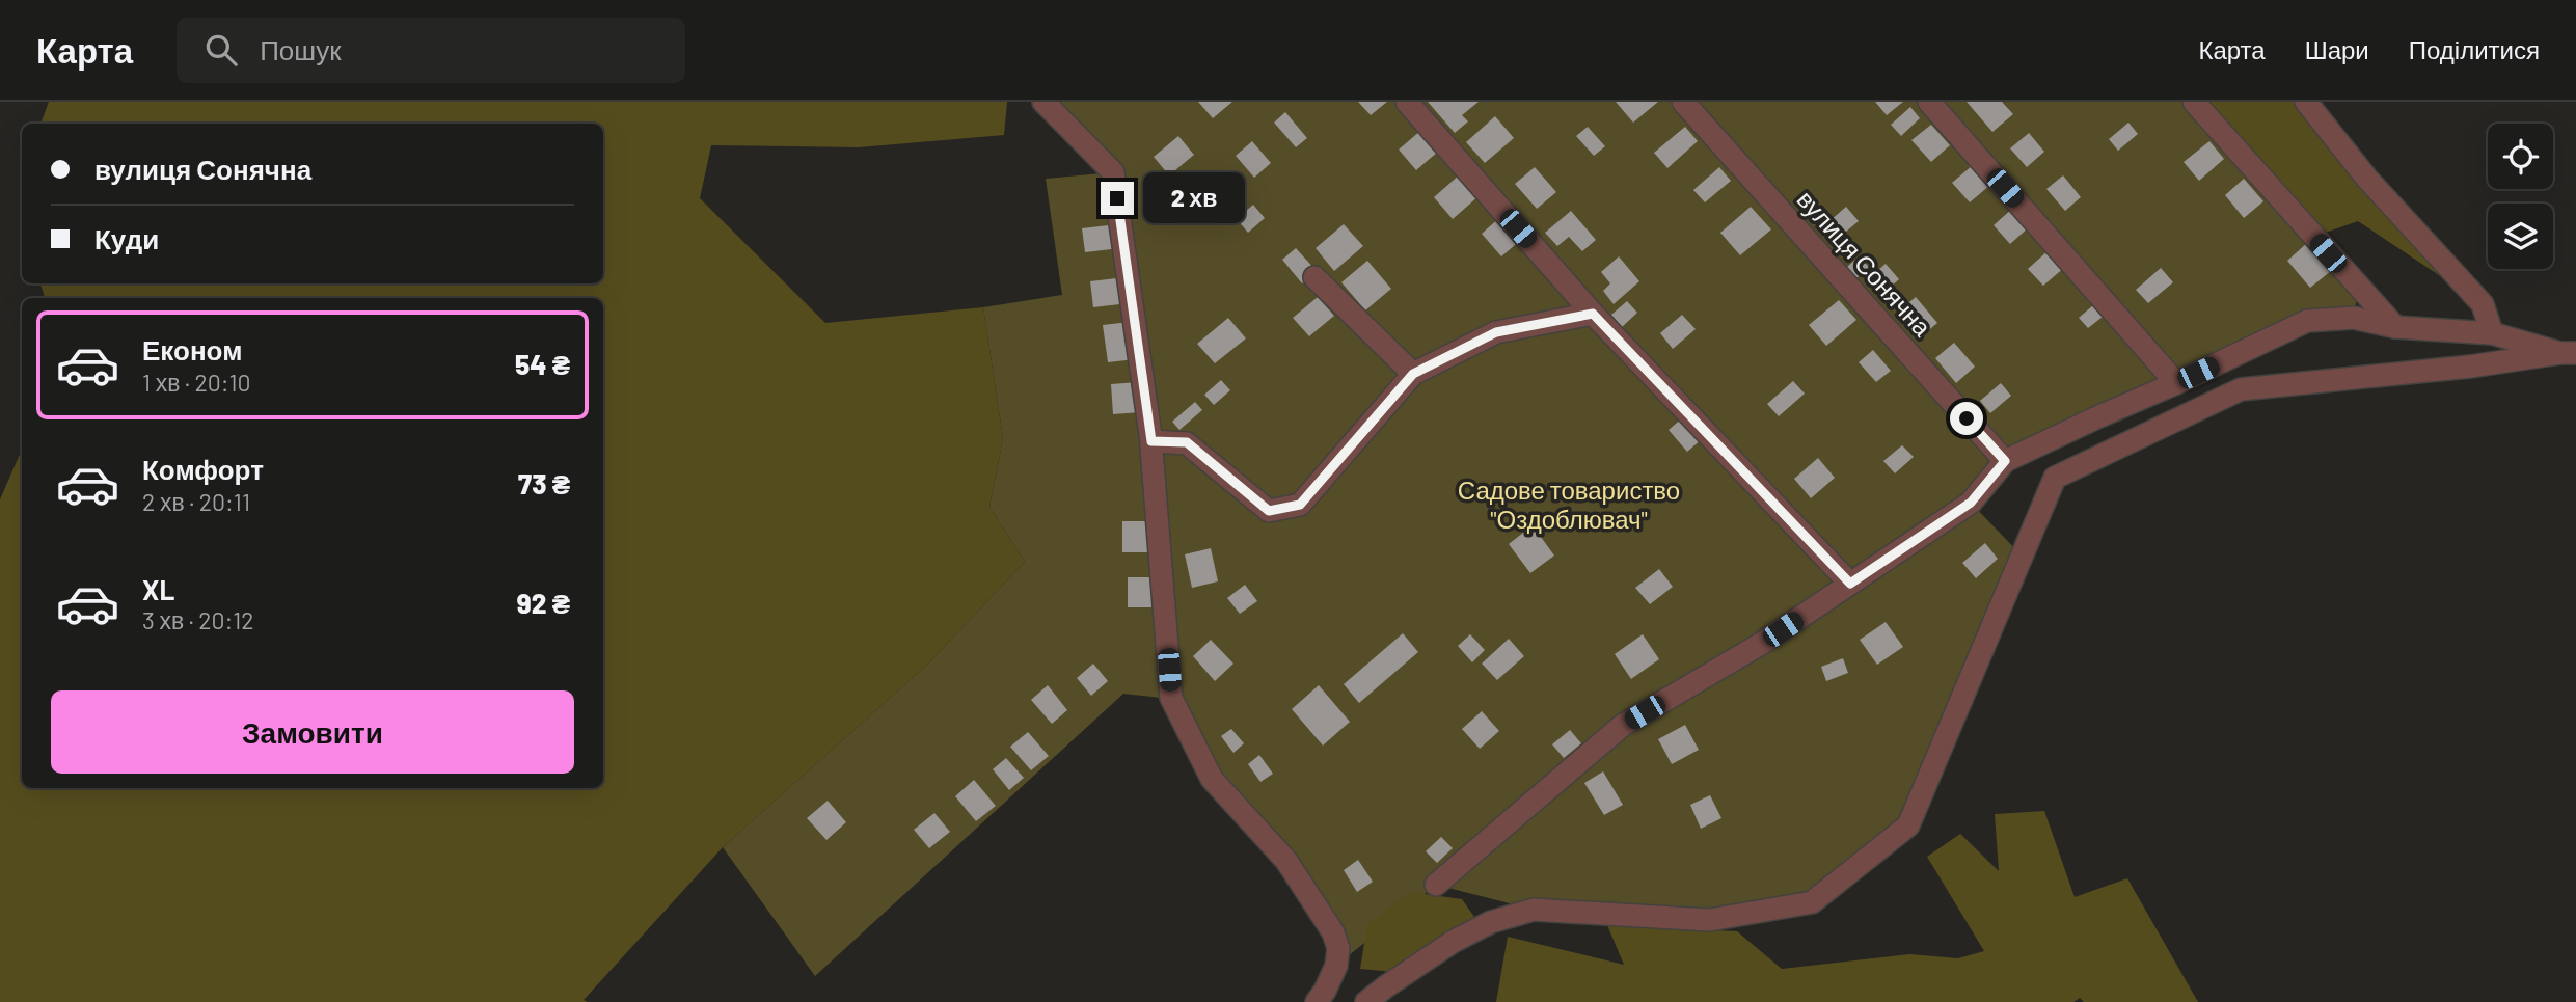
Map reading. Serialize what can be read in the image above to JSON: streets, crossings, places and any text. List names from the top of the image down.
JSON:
{
  "streets": {
    "street": ["вулиця Сонячна"]
  },
  "parks": ["Садове товариство \"Оздоблювач\""],
  "page": {
    "header": "Карта",
    "search": "Пошук",
    "nav": ["Карта", "Шари", "Поділитися"],
    "banner": ["вулиця Сонячна", "Куди"],
    "bubble": "2 хв",
    "list": [
      {
        "name": "Економ",
        "note": "1 хв · 20:10",
        "value": "54 ₴"
      },
      {
        "name": "Комфорт",
        "note": "2 хв · 20:11",
        "value": "73 ₴"
      },
      {
        "name": "XL",
        "note": "3 хв · 20:12",
        "value": "92 ₴"
      }
    ],
    "buttons": "Замовити"
  }
}
